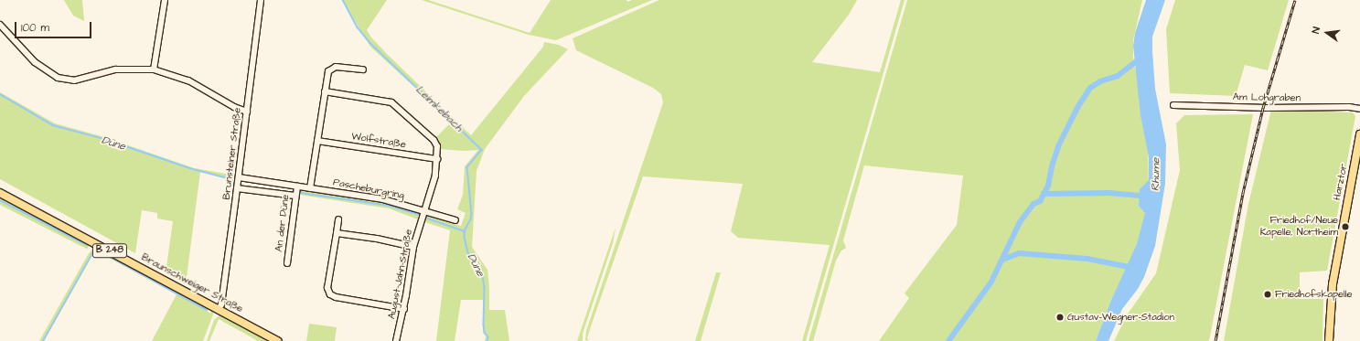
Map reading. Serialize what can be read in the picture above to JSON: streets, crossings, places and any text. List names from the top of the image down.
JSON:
{
  "streets": {
    "main road": ["Harztor", "B 248", "Braunschweiger Straße"],
    "street": [
      "Am Lohgraben",
      "Wolfstraße",
      "Brunsteiner Straße",
      "Pascheburgring",
      "An der Düne",
      "August-Jahn-Straße"
    ]
  },
  "crossings": [
    ["Brunsteiner Straße", "Pascheburgring"],
    ["Brunsteiner Straße", "Braunschweiger Straße"],
    ["Pascheburgring", "An der Düne"],
    ["Pascheburgring", "August-Jahn-Straße"]
  ],
  "water": ["Leimkebach", "Düne", "Rhume"],
  "places": ["Friedhof/Neue Kapelle, Northeim", "Friedhofskapelle", "Gustav-Wegner-Stadion"],
  "scale_bar": "100 m",
  "north": "left"
}
